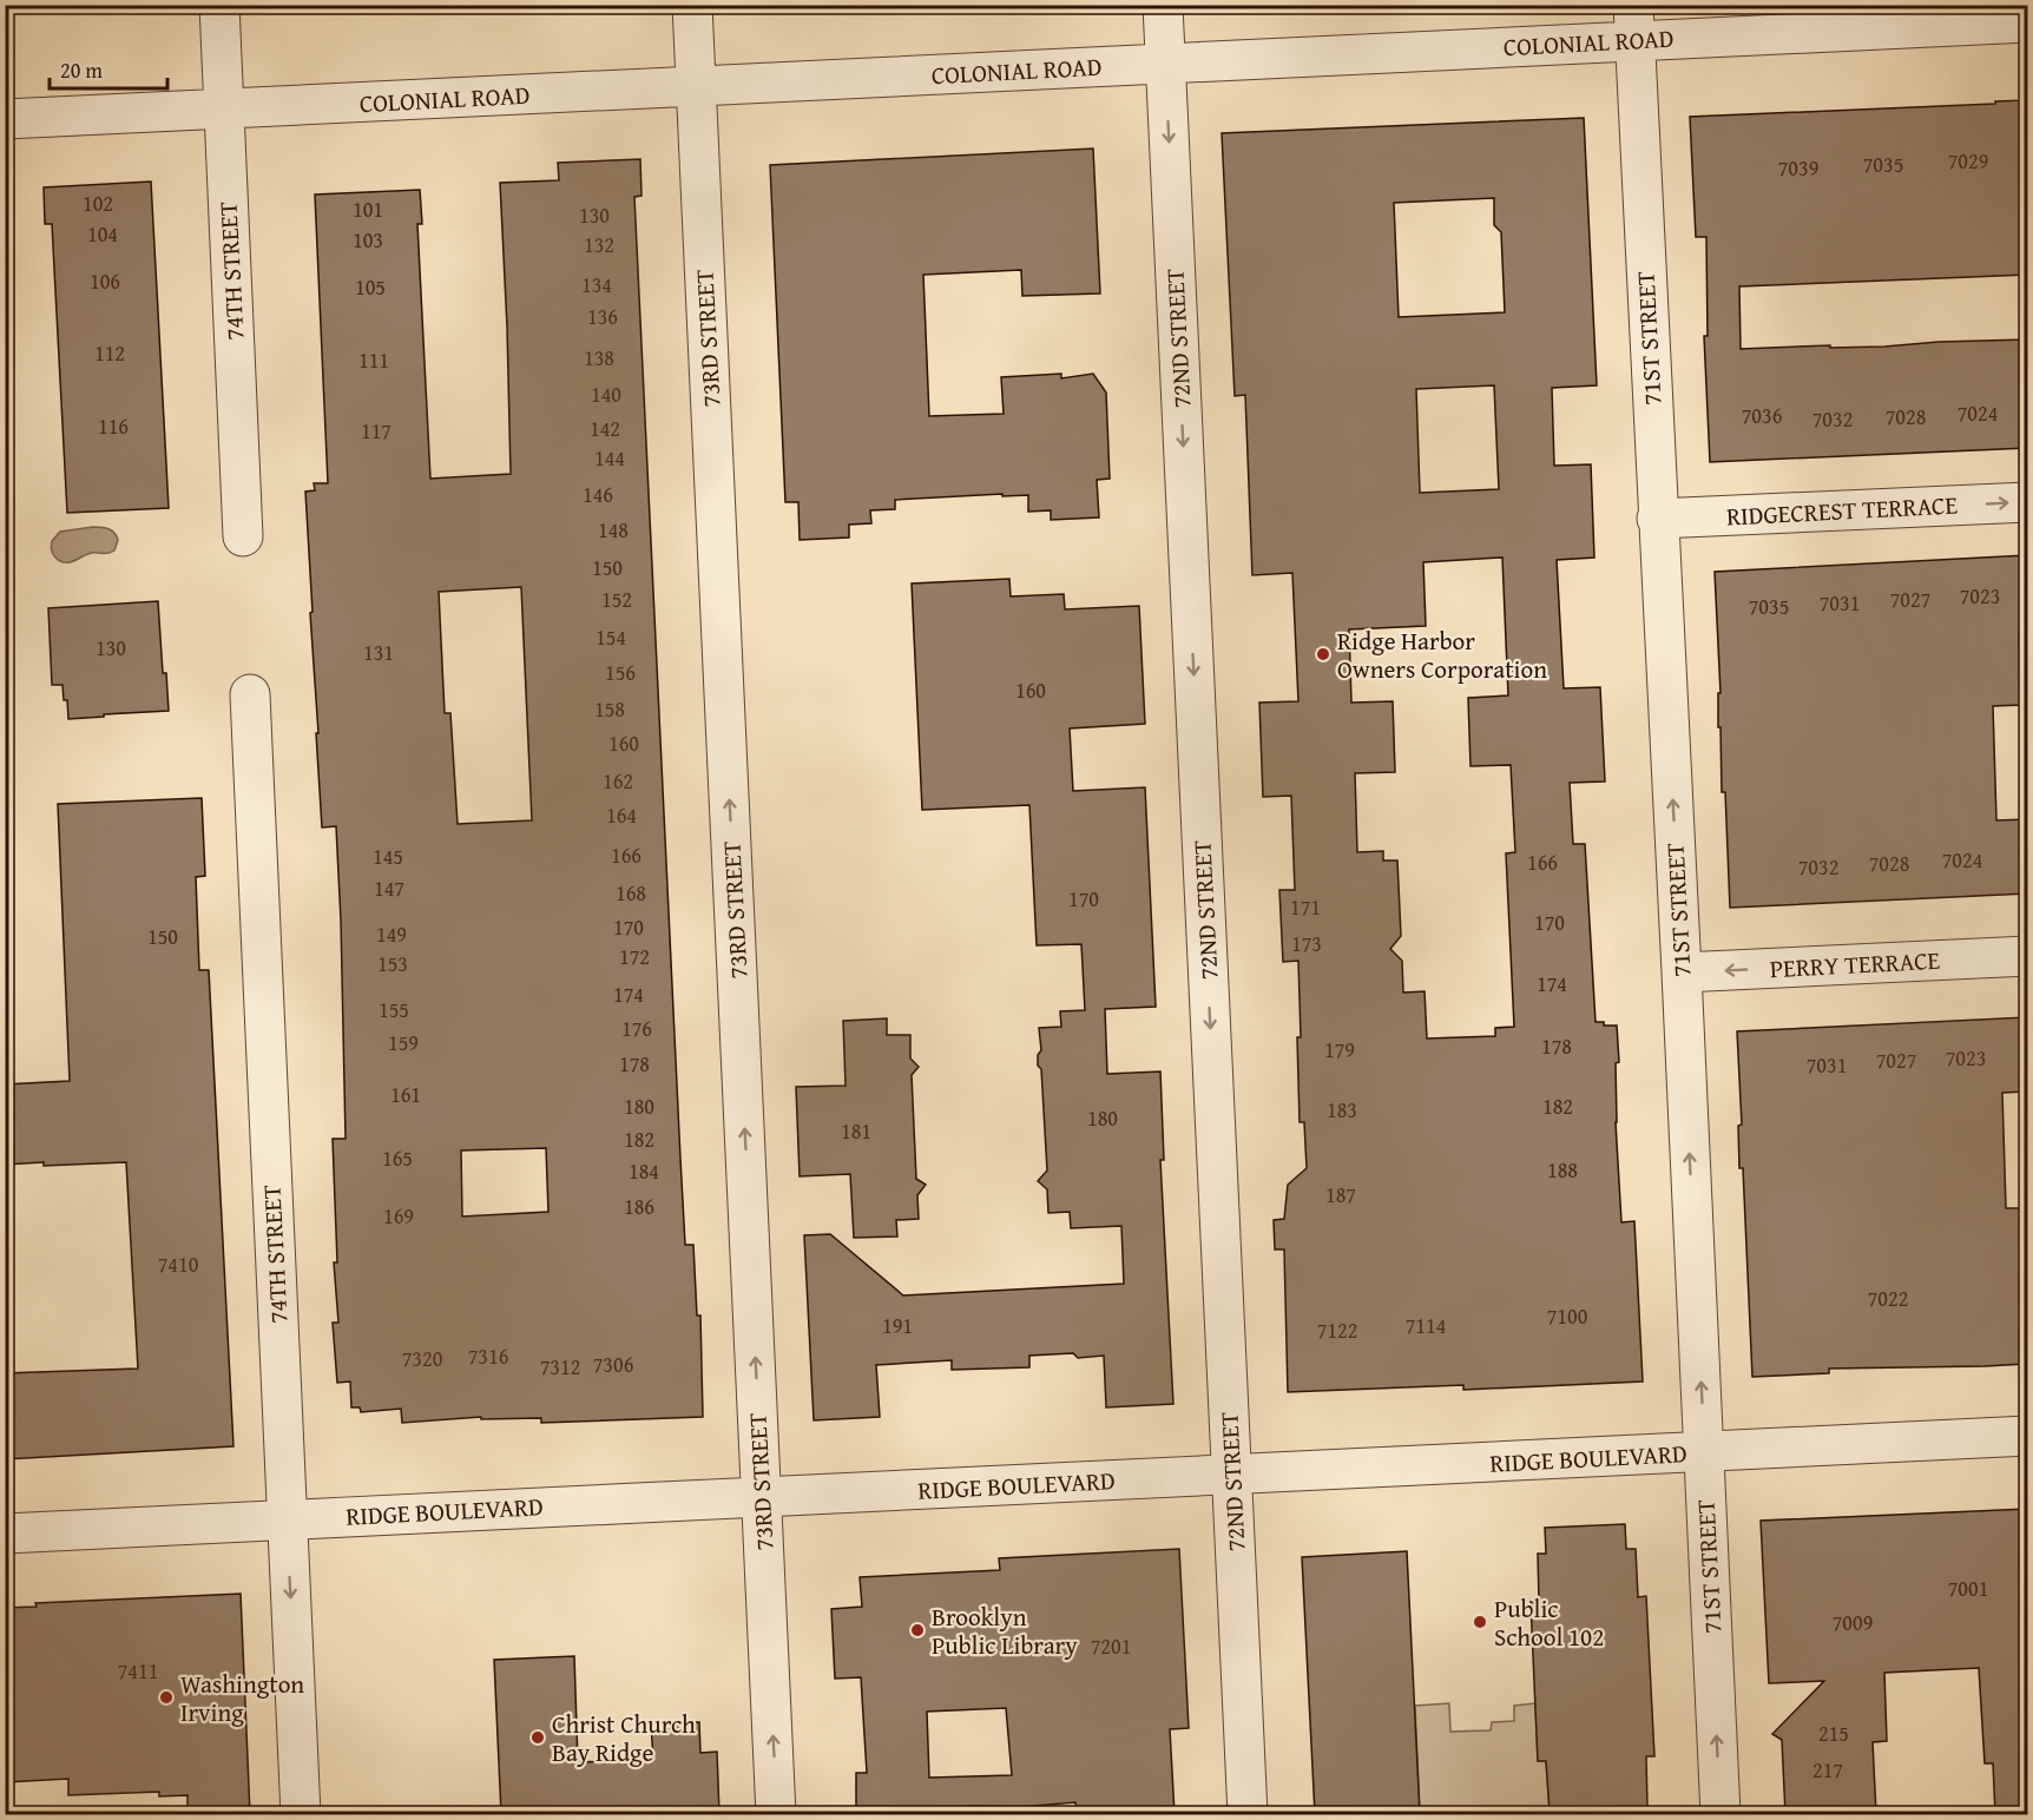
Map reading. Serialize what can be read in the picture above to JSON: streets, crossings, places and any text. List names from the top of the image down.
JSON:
{
  "streets": {
    "street": [
      "COLONIAL ROAD",
      "74TH STREET",
      "73RD STREET",
      "72ND STREET",
      "71ST STREET",
      "RIDGECREST TERRACE",
      "PERRY TERRACE",
      "RIDGE BOULEVARD"
    ]
  },
  "crossings": [
    ["COLONIAL ROAD", "74TH STREET"],
    ["COLONIAL ROAD", "73RD STREET"],
    ["COLONIAL ROAD", "72ND STREET"],
    ["COLONIAL ROAD", "71ST STREET"],
    ["74TH STREET", "RIDGE BOULEVARD"],
    ["73RD STREET", "RIDGE BOULEVARD"],
    ["72ND STREET", "RIDGE BOULEVARD"],
    ["71ST STREET", "RIDGECREST TERRACE"],
    ["71ST STREET", "PERRY TERRACE"],
    ["71ST STREET", "RIDGE BOULEVARD"]
  ],
  "one_way": [
    "73RD STREET",
    "72ND STREET",
    "71ST STREET",
    "RIDGECREST TERRACE",
    "PERRY TERRACE"
  ],
  "places": [
    "Ridge Harbor Owners Corporation",
    "Public School 102",
    "Brooklyn Public Library",
    "Washington Irving",
    "Christ Church Bay Ridge"
  ],
  "house_numbers": [
    "7029",
    "7035",
    "7039",
    "102",
    "101",
    "130",
    "104",
    "103",
    "132",
    "106",
    "134",
    "105",
    "136",
    "112",
    "138",
    "111",
    "140",
    "7024",
    "7036",
    "7028",
    "7032",
    "116",
    "142",
    "117",
    "144",
    "146",
    "148",
    "150",
    "7023",
    "152",
    "7027",
    "7031",
    "7035",
    "154",
    "130",
    "131",
    "156",
    "160",
    "158",
    "160",
    "162",
    "164",
    "166",
    "145",
    "7024",
    "166",
    "7028",
    "7032",
    "147",
    "168",
    "170",
    "171",
    "170",
    "170",
    "149",
    "150",
    "173",
    "172",
    "153",
    "174",
    "174",
    "155",
    "176",
    "159",
    "178",
    "179",
    "7023",
    "7027",
    "178",
    "7031",
    "161",
    "180",
    "182",
    "183",
    "180",
    "181",
    "182",
    "165",
    "188",
    "184",
    "187",
    "186",
    "169",
    "7410",
    "7022",
    "7100",
    "191",
    "7114",
    "7122",
    "7316",
    "7320",
    "7306",
    "7312",
    "7001",
    "7009",
    "7201",
    "7411",
    "215",
    "217"
  ],
  "scale_bar": "20 m"
}
